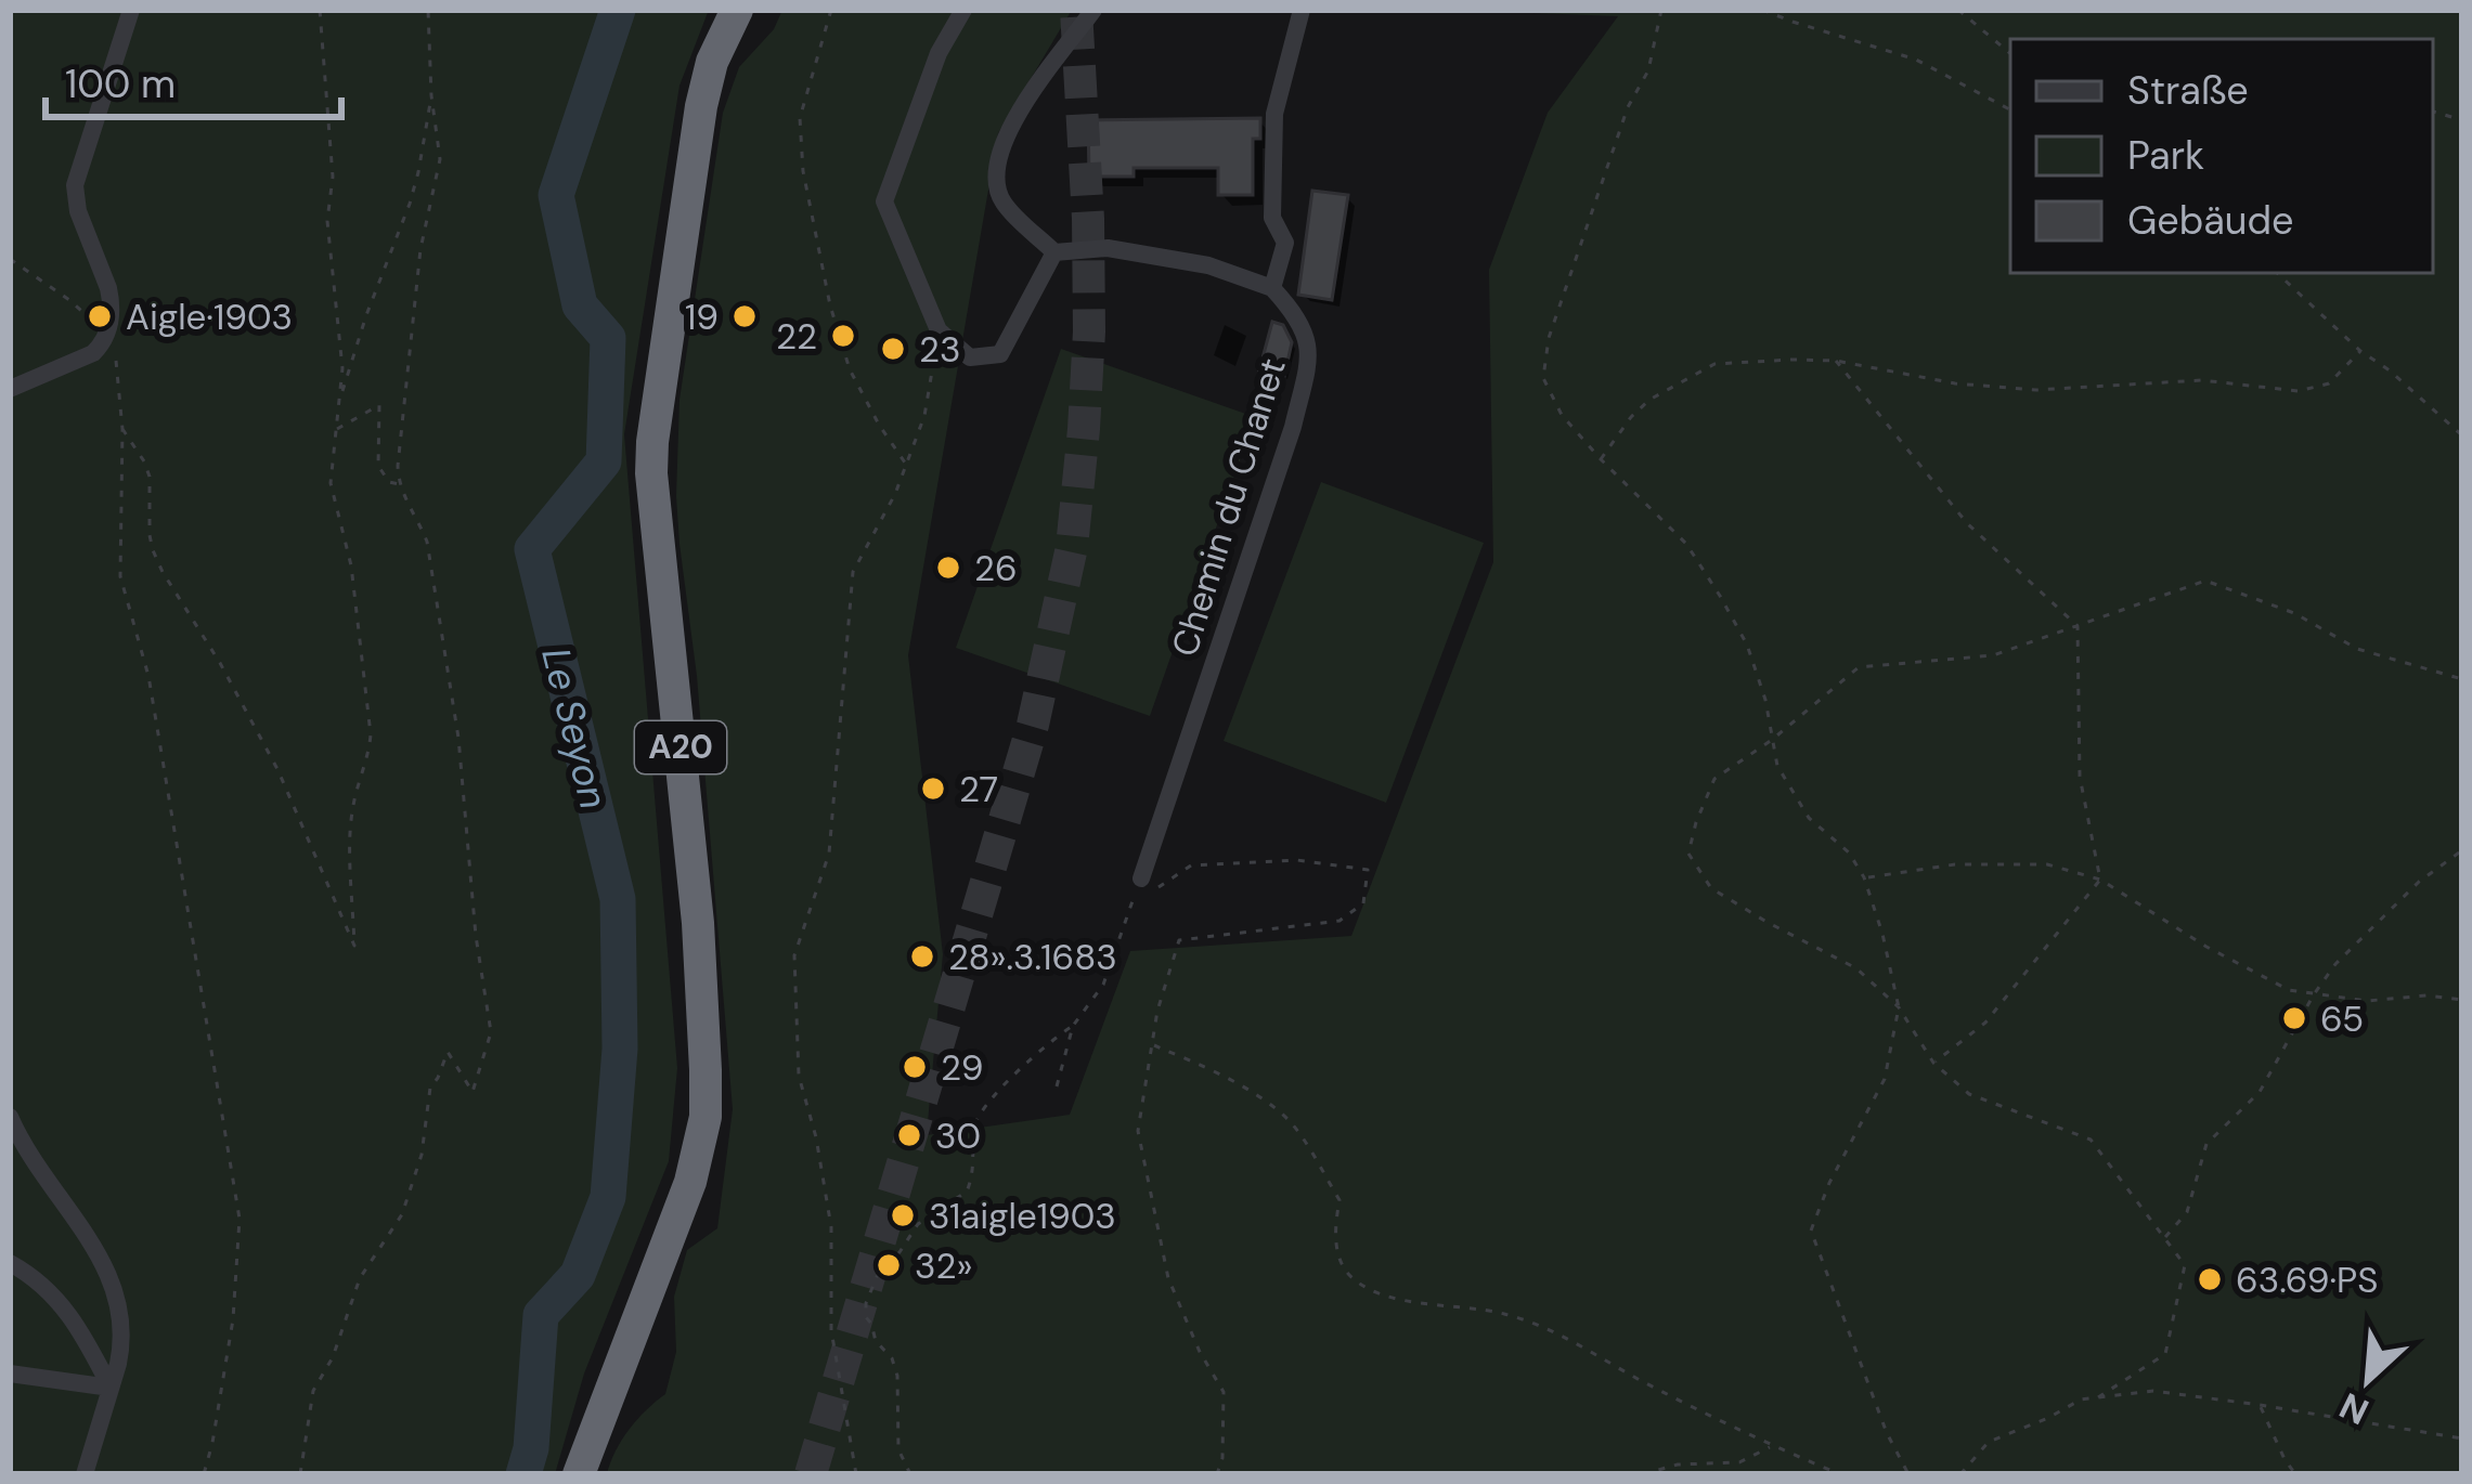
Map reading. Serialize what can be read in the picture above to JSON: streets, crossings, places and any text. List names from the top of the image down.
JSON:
{
  "streets": {
    "highway": ["A20"],
    "street": ["Chemin du Chanet"]
  },
  "water": ["Le Seyon"],
  "places": [
    "Aigle·1903",
    "19",
    "22",
    "23",
    "26",
    "27",
    "28».3.1683",
    "65",
    "29",
    "30",
    "31aigle1903",
    "32»",
    "63.69·PS"
  ],
  "legend": ["Straße", "Park", "Gebäude"],
  "scale_bar": "100 m",
  "north": "bottom left"
}
